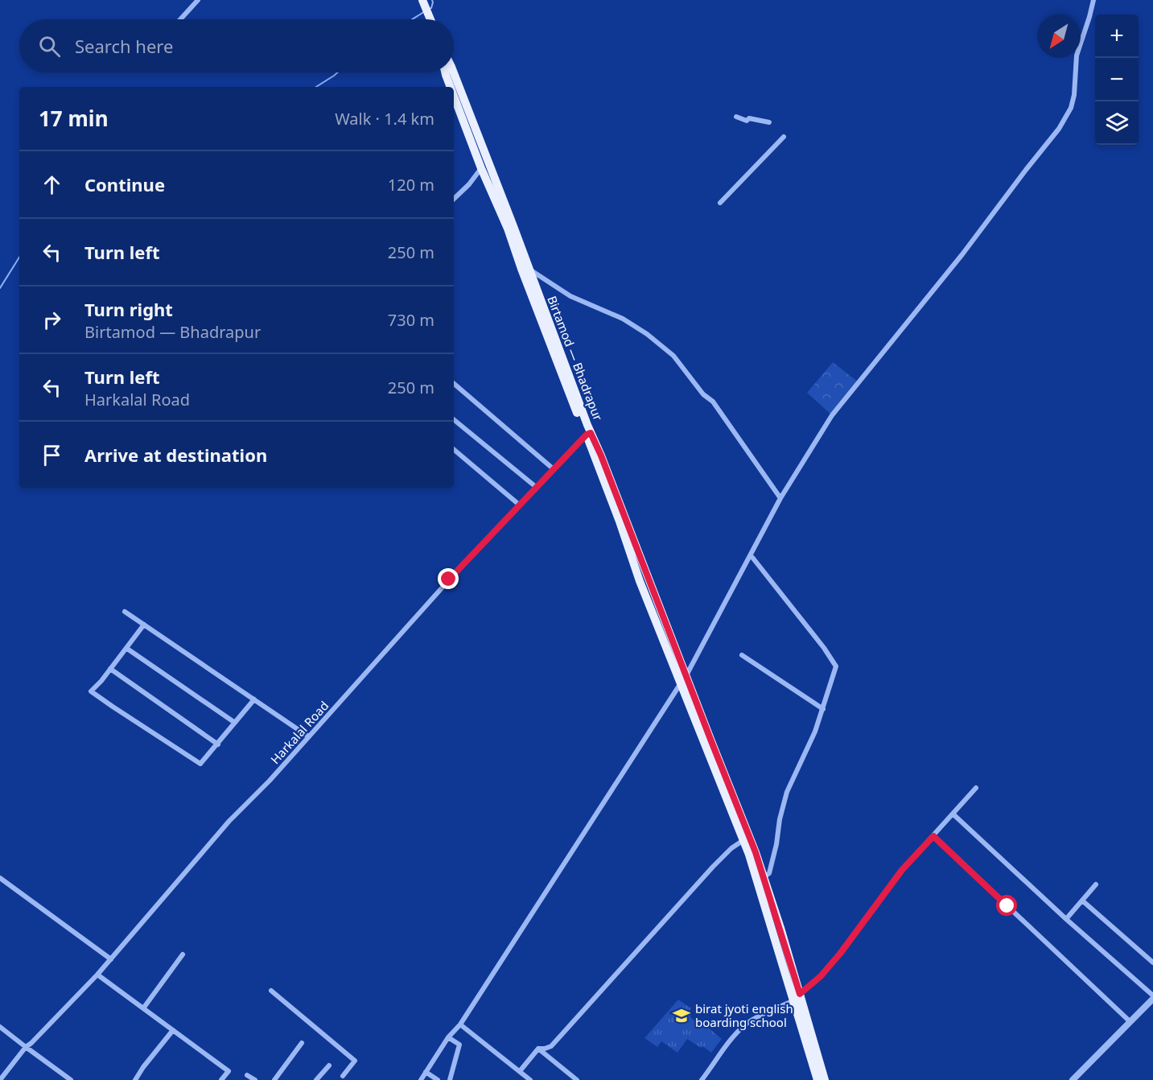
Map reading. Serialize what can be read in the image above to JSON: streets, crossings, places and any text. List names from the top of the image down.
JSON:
{
  "streets": {
    "main road": ["Birtamod — Bhadrapur"],
    "street": ["Harkalal Road"]
  },
  "crossings": [
    ["Birtamod — Bhadrapur", "Harkalal Road"]
  ],
  "places": {
    "school or university": ["birat jyoti english boarding school"]
  },
  "north": "bottom left",
  "page": {
    "map_buttons": ["+", "−"],
    "search": "Search here",
    "heading": ["17 min", "Walk · 1.4 km"],
    "list": [
      ["Continue", "120 m"],
      ["Turn left", "250 m"],
      ["Turn right", "Birtamod — Bhadrapur", "730 m"],
      ["Turn left", "Harkalal Road", "250 m"],
      "Arrive at destination"
    ]
  }
}
